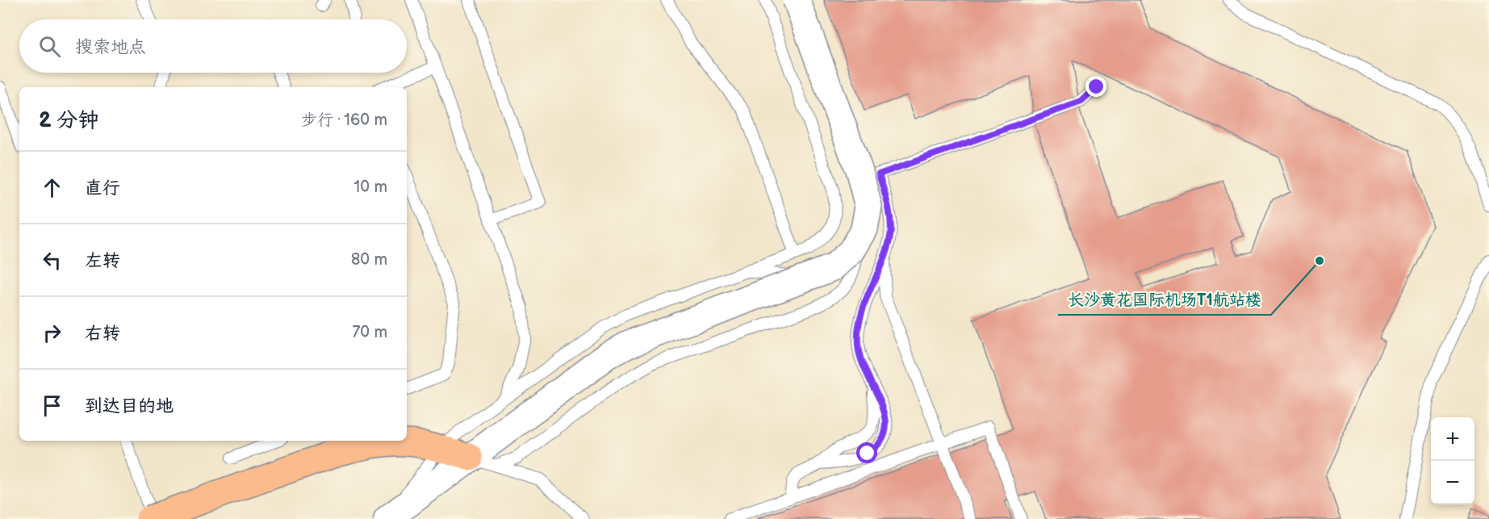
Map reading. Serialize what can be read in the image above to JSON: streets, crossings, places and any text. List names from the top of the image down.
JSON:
{
  "places": ["长沙黄花国际机场T1航站楼"],
  "page": {
    "search": "搜索地点",
    "heading": ["2 分钟", "步行 · 160 m"],
    "list": [
      ["直行", "10 m"],
      ["左转", "80 m"],
      ["右转", "70 m"],
      "到达目的地"
    ],
    "map_buttons": ["+", "−"]
  }
}
